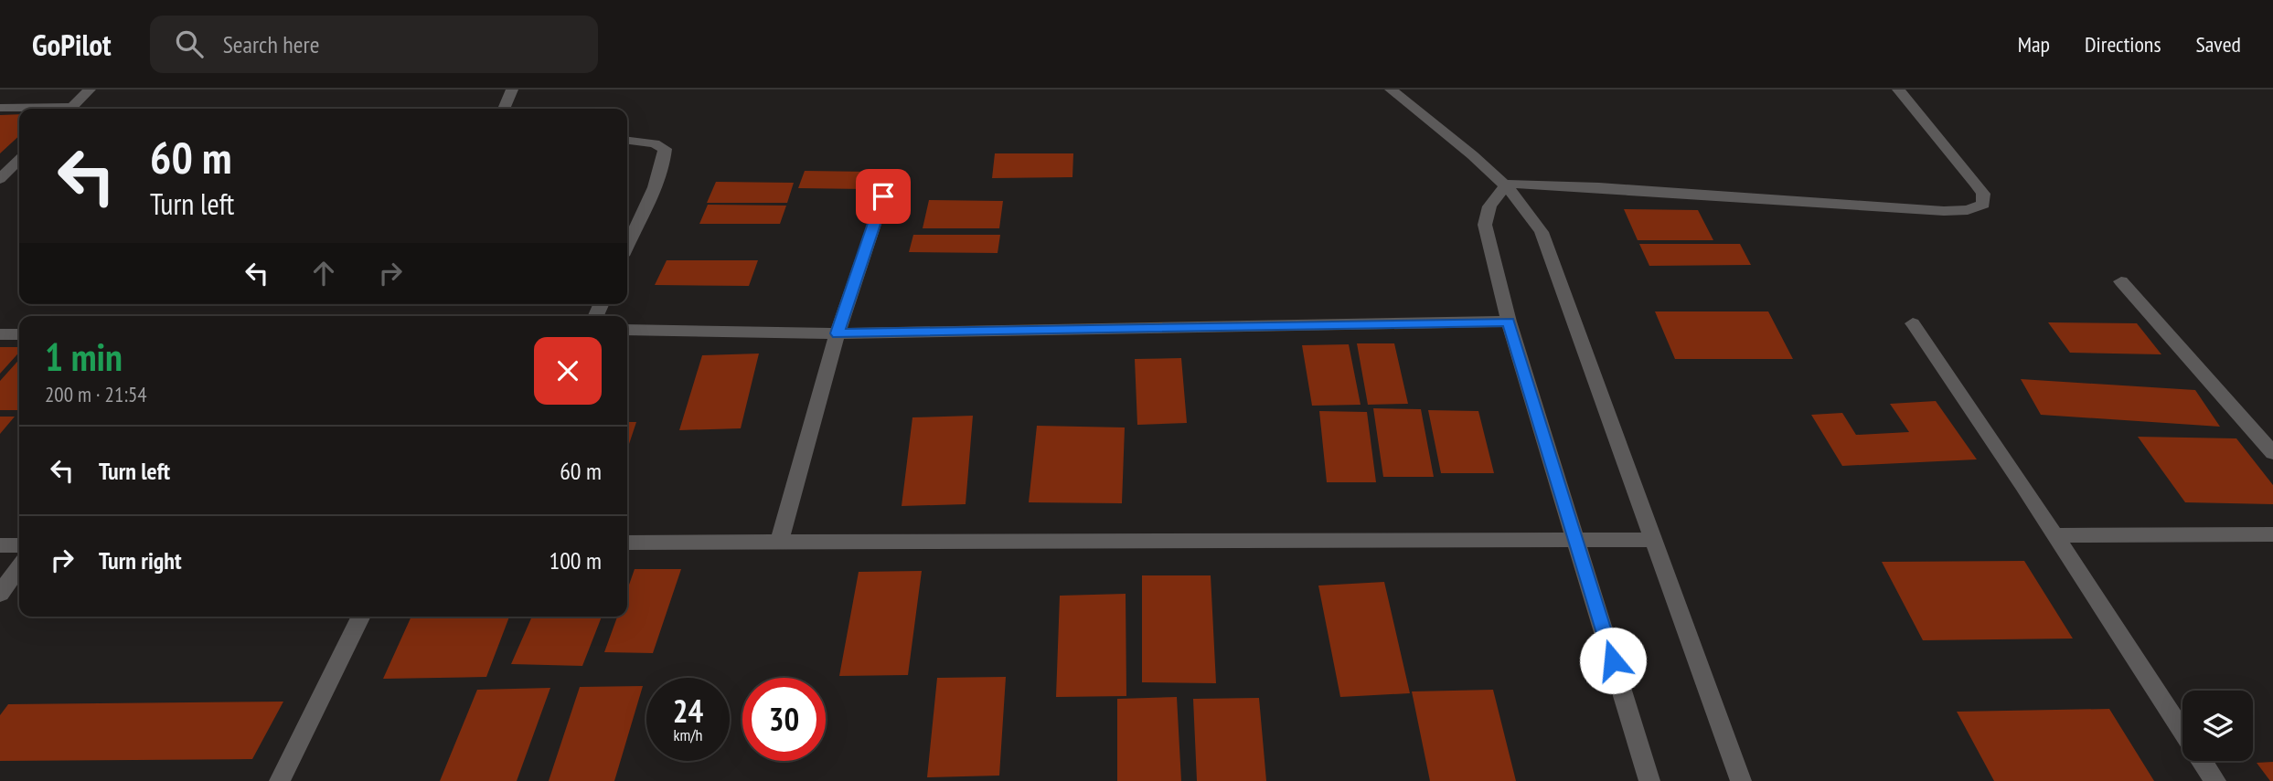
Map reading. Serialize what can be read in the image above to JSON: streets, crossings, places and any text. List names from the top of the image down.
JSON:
{
  "page": {
    "header": "GoPilot",
    "search": "Search here",
    "nav": ["Map", "Directions", "Saved"],
    "turn": ["60 m", "Turn left"],
    "heading": ["1 min", "200 m · 21:54"],
    "list": [
      {
        "name": "Turn left",
        "value": "60 m"
      },
      {
        "name": "Turn right",
        "value": "100 m"
      }
    ],
    "speed": "24 km/h",
    "limit": "30"
  }
}
